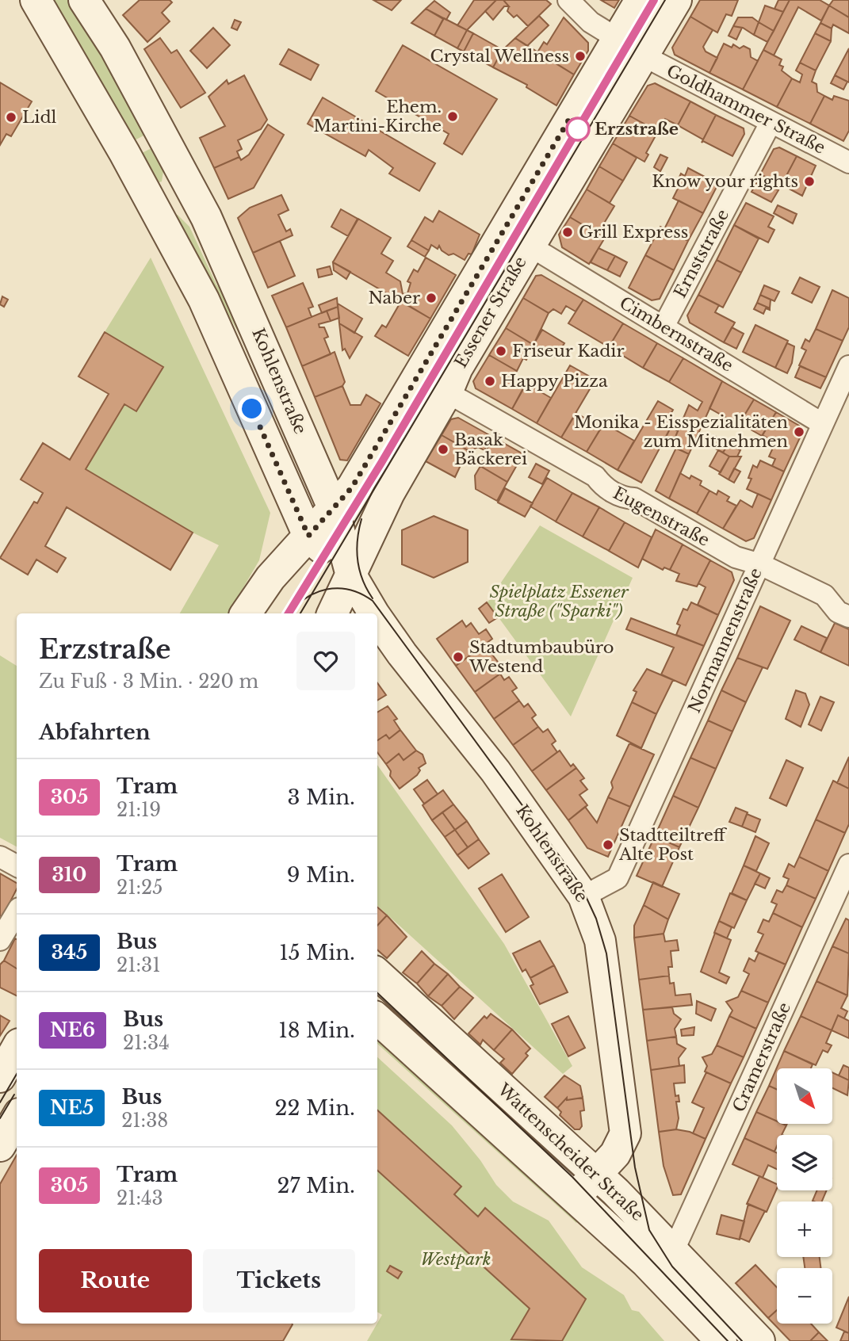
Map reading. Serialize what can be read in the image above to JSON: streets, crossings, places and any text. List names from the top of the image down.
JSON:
{
  "streets": {
    "main road": ["Essener Straße", "Kohlenstraße", "Wattenscheider Straße"],
    "street": [
      "Goldhammer Straße",
      "Ernststraße",
      "Cimbernstraße",
      "Eugenstraße",
      "Normannenstraße",
      "Cramerstraße"
    ]
  },
  "crossings": [
    ["Goldhammer Straße", "Ernststraße"],
    ["Goldhammer Straße", "Essener Straße"],
    ["Ernststraße", "Cimbernstraße"],
    ["Essener Straße", "Cimbernstraße"],
    ["Essener Straße", "Kohlenstraße"],
    ["Essener Straße", "Eugenstraße"],
    ["Cimbernstraße", "Normannenstraße"],
    ["Kohlenstraße", "Normannenstraße"],
    ["Kohlenstraße", "Wattenscheider Straße"],
    ["Eugenstraße", "Normannenstraße"],
    ["Cramerstraße", "Wattenscheider Straße"]
  ],
  "parks": ["Spielplatz Essener Straße (\"Sparki\")", "Westpark"],
  "places": [
    "Crystal Wellness",
    "Ehem. Martini-Kirche",
    "Lidl",
    "Erzstraße",
    "Know your rights",
    "Grill Express",
    "Naber",
    "Friseur Kadir",
    "Happy Pizza",
    "Monika - Eisspezialitäten zum Mitnehmen",
    "Basak Bäckerei",
    "Stadtumbaubüro Westend",
    "Stadtteiltreff Alte Post"
  ],
  "lines": ["tram line 305"],
  "north": "bottom right",
  "page": {
    "heading": [
      ["Erzstraße", "Zu Fuß · 3 Min. · 220 m"],
      "Abfahrten"
    ],
    "list": [
      {
        "mark": "305",
        "name": "Tram",
        "note": "21:19",
        "value": "3 Min."
      },
      {
        "mark": "310",
        "name": "Tram",
        "note": "21:25",
        "value": "9 Min."
      },
      {
        "mark": "345",
        "name": "Bus",
        "note": "21:31",
        "value": "15 Min."
      },
      {
        "mark": "NE6",
        "name": "Bus",
        "note": "21:34",
        "value": "18 Min."
      },
      {
        "mark": "NE5",
        "name": "Bus",
        "note": "21:38",
        "value": "22 Min."
      },
      {
        "mark": "305",
        "name": "Tram",
        "note": "21:43",
        "value": "27 Min."
      }
    ],
    "map_buttons": ["+", "−"],
    "buttons": ["Route", "Tickets"]
  }
}
